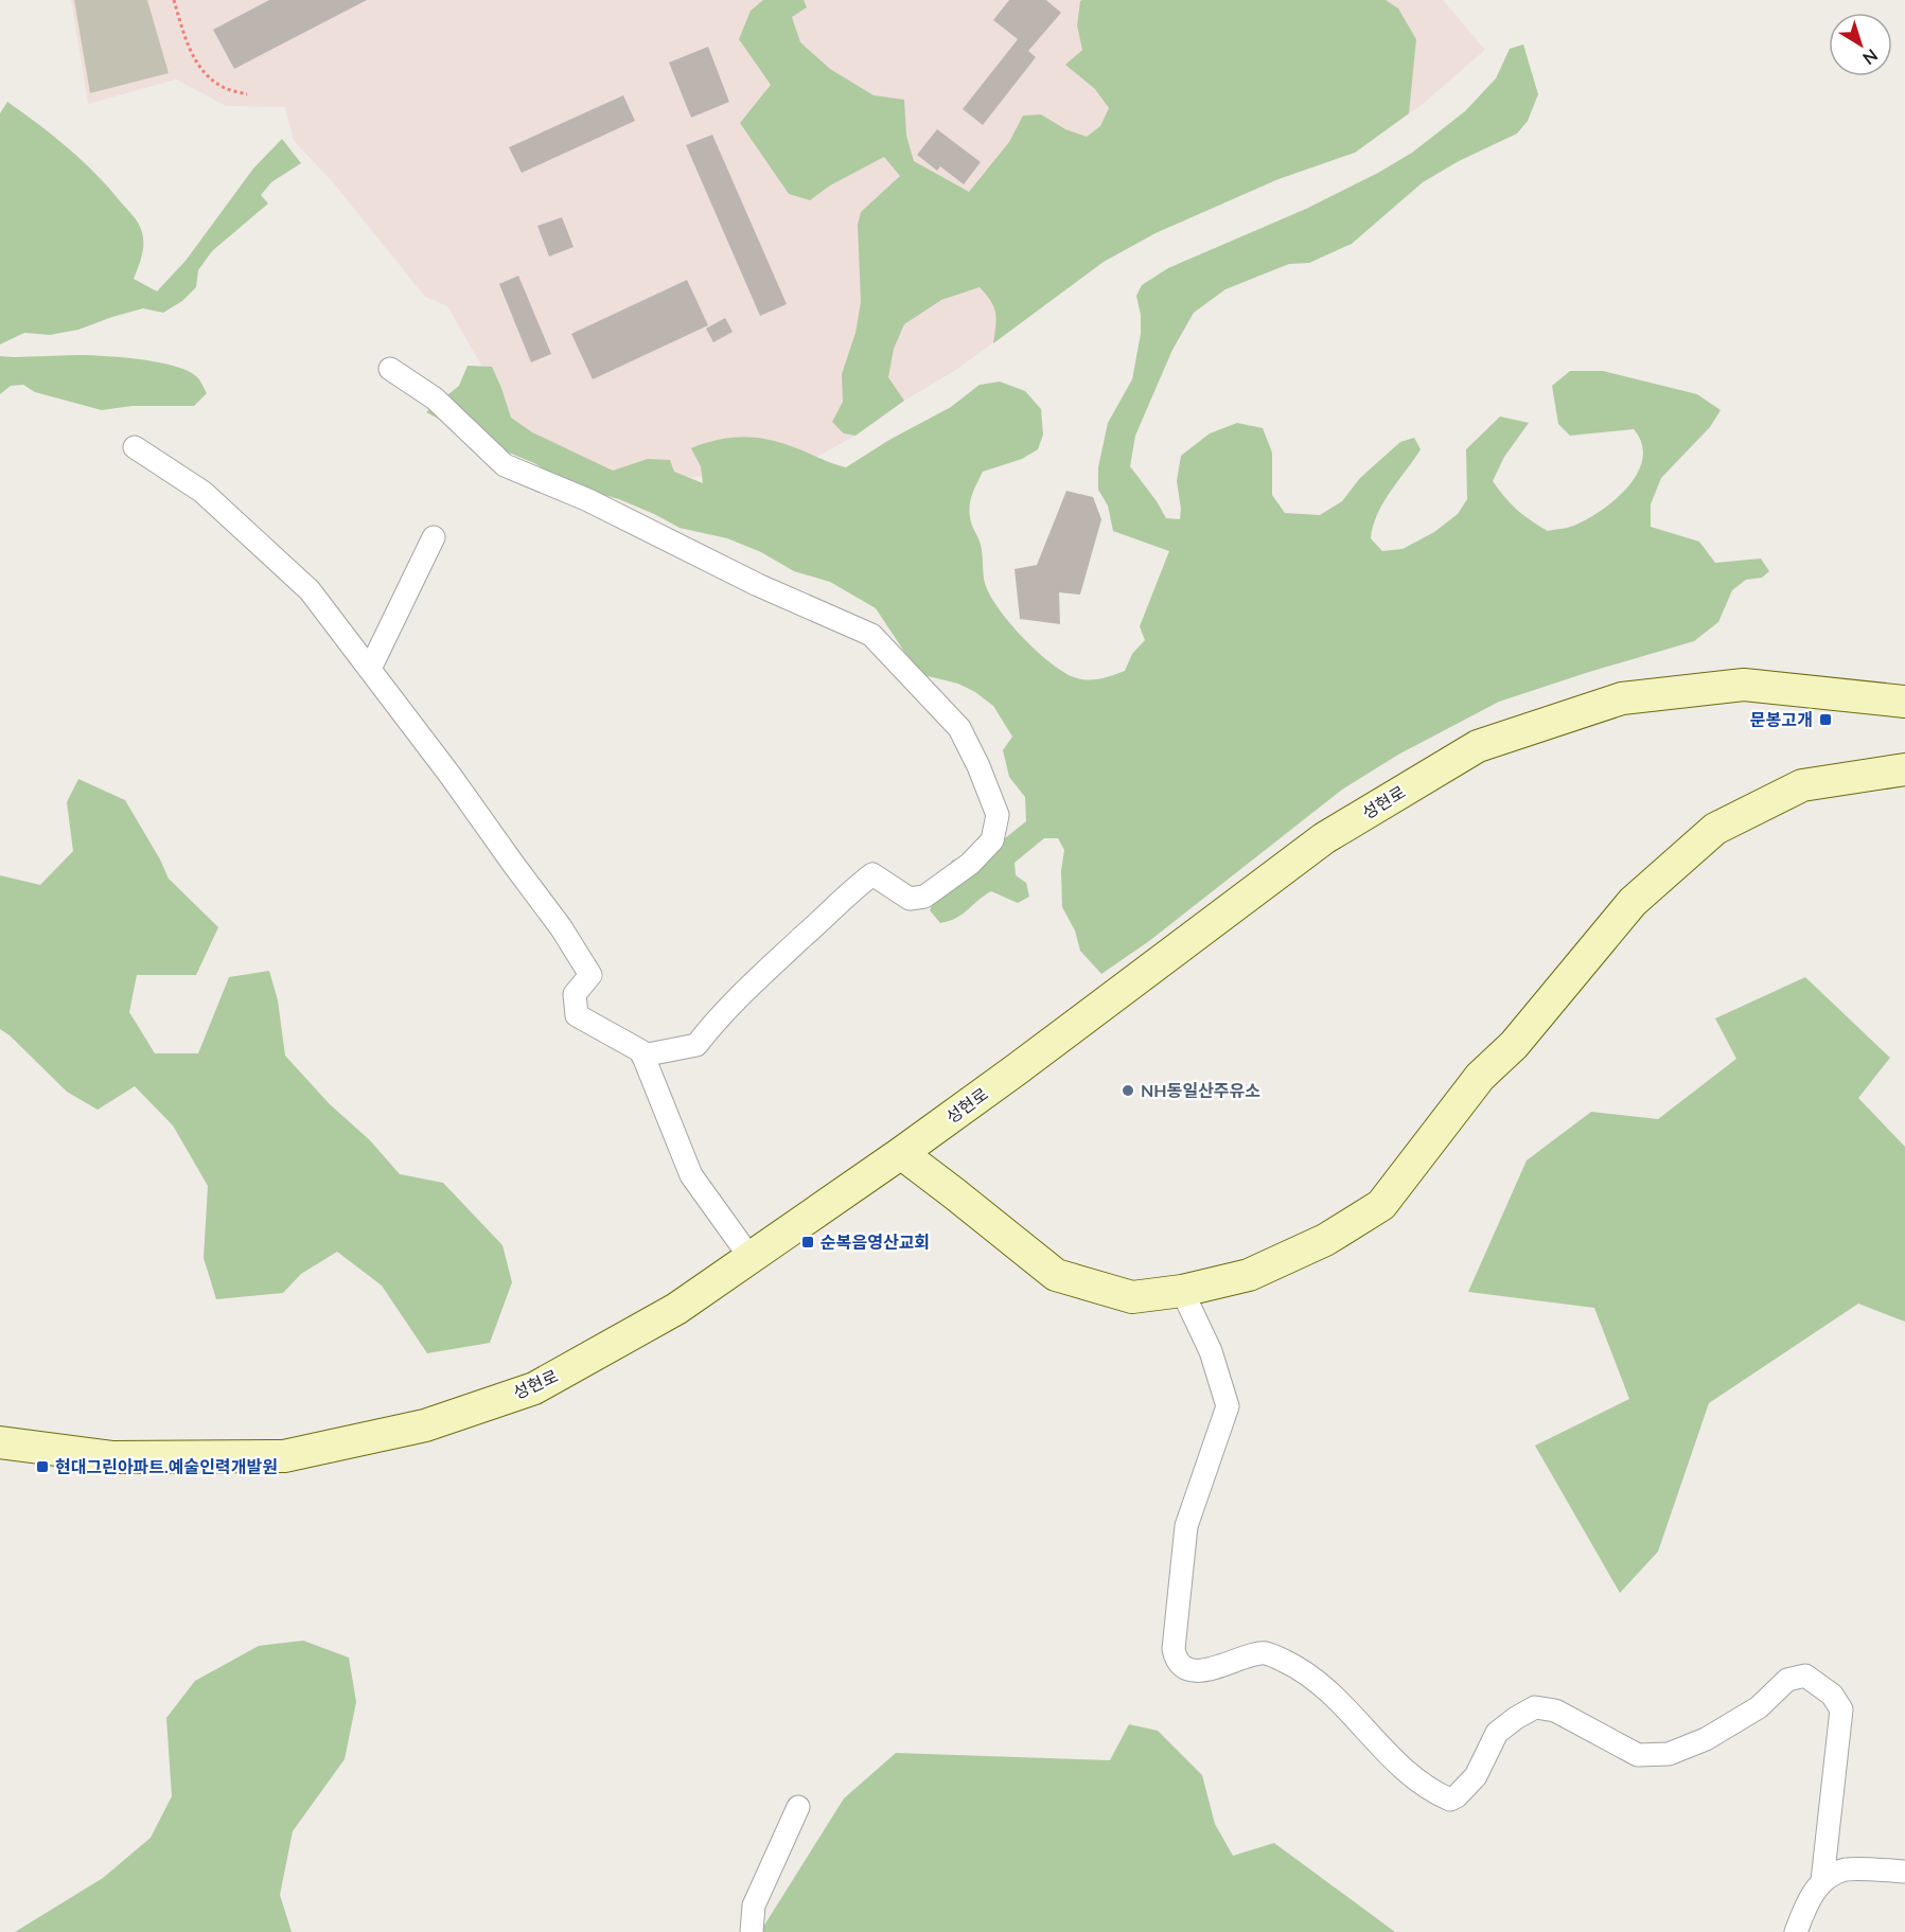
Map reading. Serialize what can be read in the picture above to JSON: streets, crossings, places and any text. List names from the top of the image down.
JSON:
{
  "streets": {
    "main road": ["성현로"]
  },
  "places": {
    "transit": ["문봉고개", "순복음영산교회", "현대그린아파트.예술인력개발원"],
    "other": ["NH동일산주유소"]
  },
  "north": "bottom right"
}
